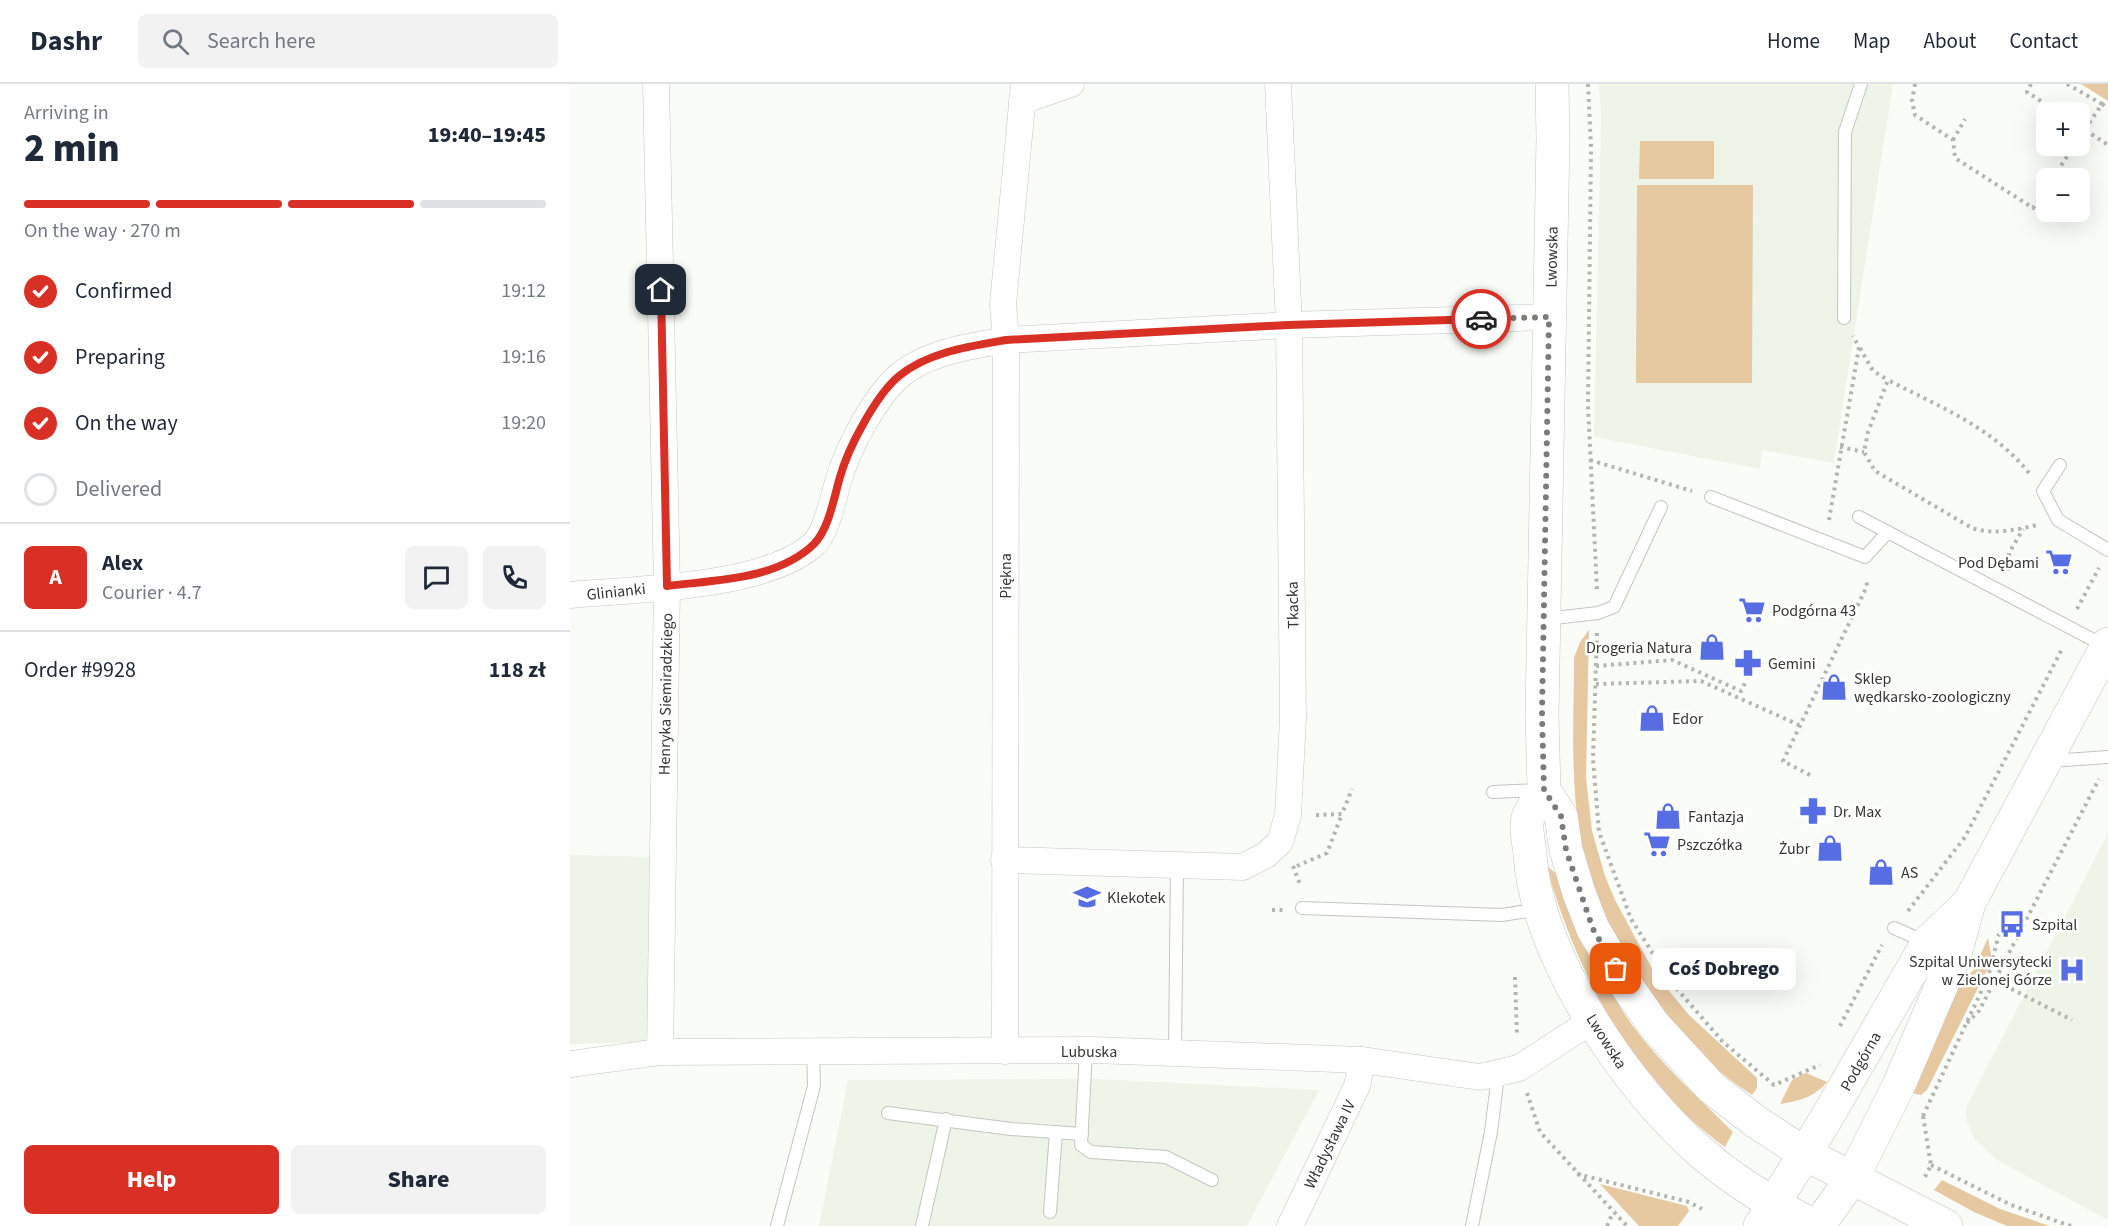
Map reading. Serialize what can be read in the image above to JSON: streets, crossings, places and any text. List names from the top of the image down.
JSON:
{
  "streets": {
    "street": [
      "Lwowska",
      "Piękna",
      "Glinianki",
      "Tkacka",
      "Henryka Siemiradzkiego",
      "Lubuska",
      "Podgórna",
      "Władysława IV"
    ]
  },
  "crossings": [
    ["Lwowska", "Glinianki"],
    ["Lwowska", "Podgórna"],
    ["Piękna", "Glinianki"],
    ["Piękna", "Tkacka"],
    ["Piękna", "Lubuska"],
    ["Glinianki", "Tkacka"],
    ["Glinianki", "Henryka Siemiradzkiego"],
    ["Henryka Siemiradzkiego", "Lubuska"],
    ["Lubuska", "Władysława IV"]
  ],
  "places": {
    "supermarket": ["Pod Dębami", "Podgórna 43", "Pszczółka"],
    "shop": [
      "Drogeria Natura",
      "Sklep wędkarsko-zoologiczny",
      "Edor",
      "Fantazja",
      "Żubr",
      "AS"
    ],
    "pharmacy": ["Gemini", "Dr. Max"],
    "school or university": ["Klekotek"],
    "bus stop": ["Szpital"],
    "other": ["Coś Dobrego"],
    "hospital": ["Szpital Uniwersytecki w Zielonej Górze"]
  },
  "page": {
    "header": "Dashr",
    "search": "Search here",
    "nav": [
      "Home",
      "Map",
      "About",
      "Contact"
    ],
    "heading": ["2 min", "Arriving in", "19:40–19:45"],
    "panel": [
      "Alex",
      "Courier · 4.7",
      "Order #9928",
      "118 zł"
    ],
    "map_buttons": ["+", "−"],
    "bar": "On the way · 270 m",
    "list": [
      ["Confirmed", "19:12"],
      ["Preparing", "19:16"],
      ["On the way", "19:20"],
      "Delivered"
    ],
    "round": "A",
    "bubble": "Coś Dobrego",
    "buttons": ["Help", "Share"]
  }
}
